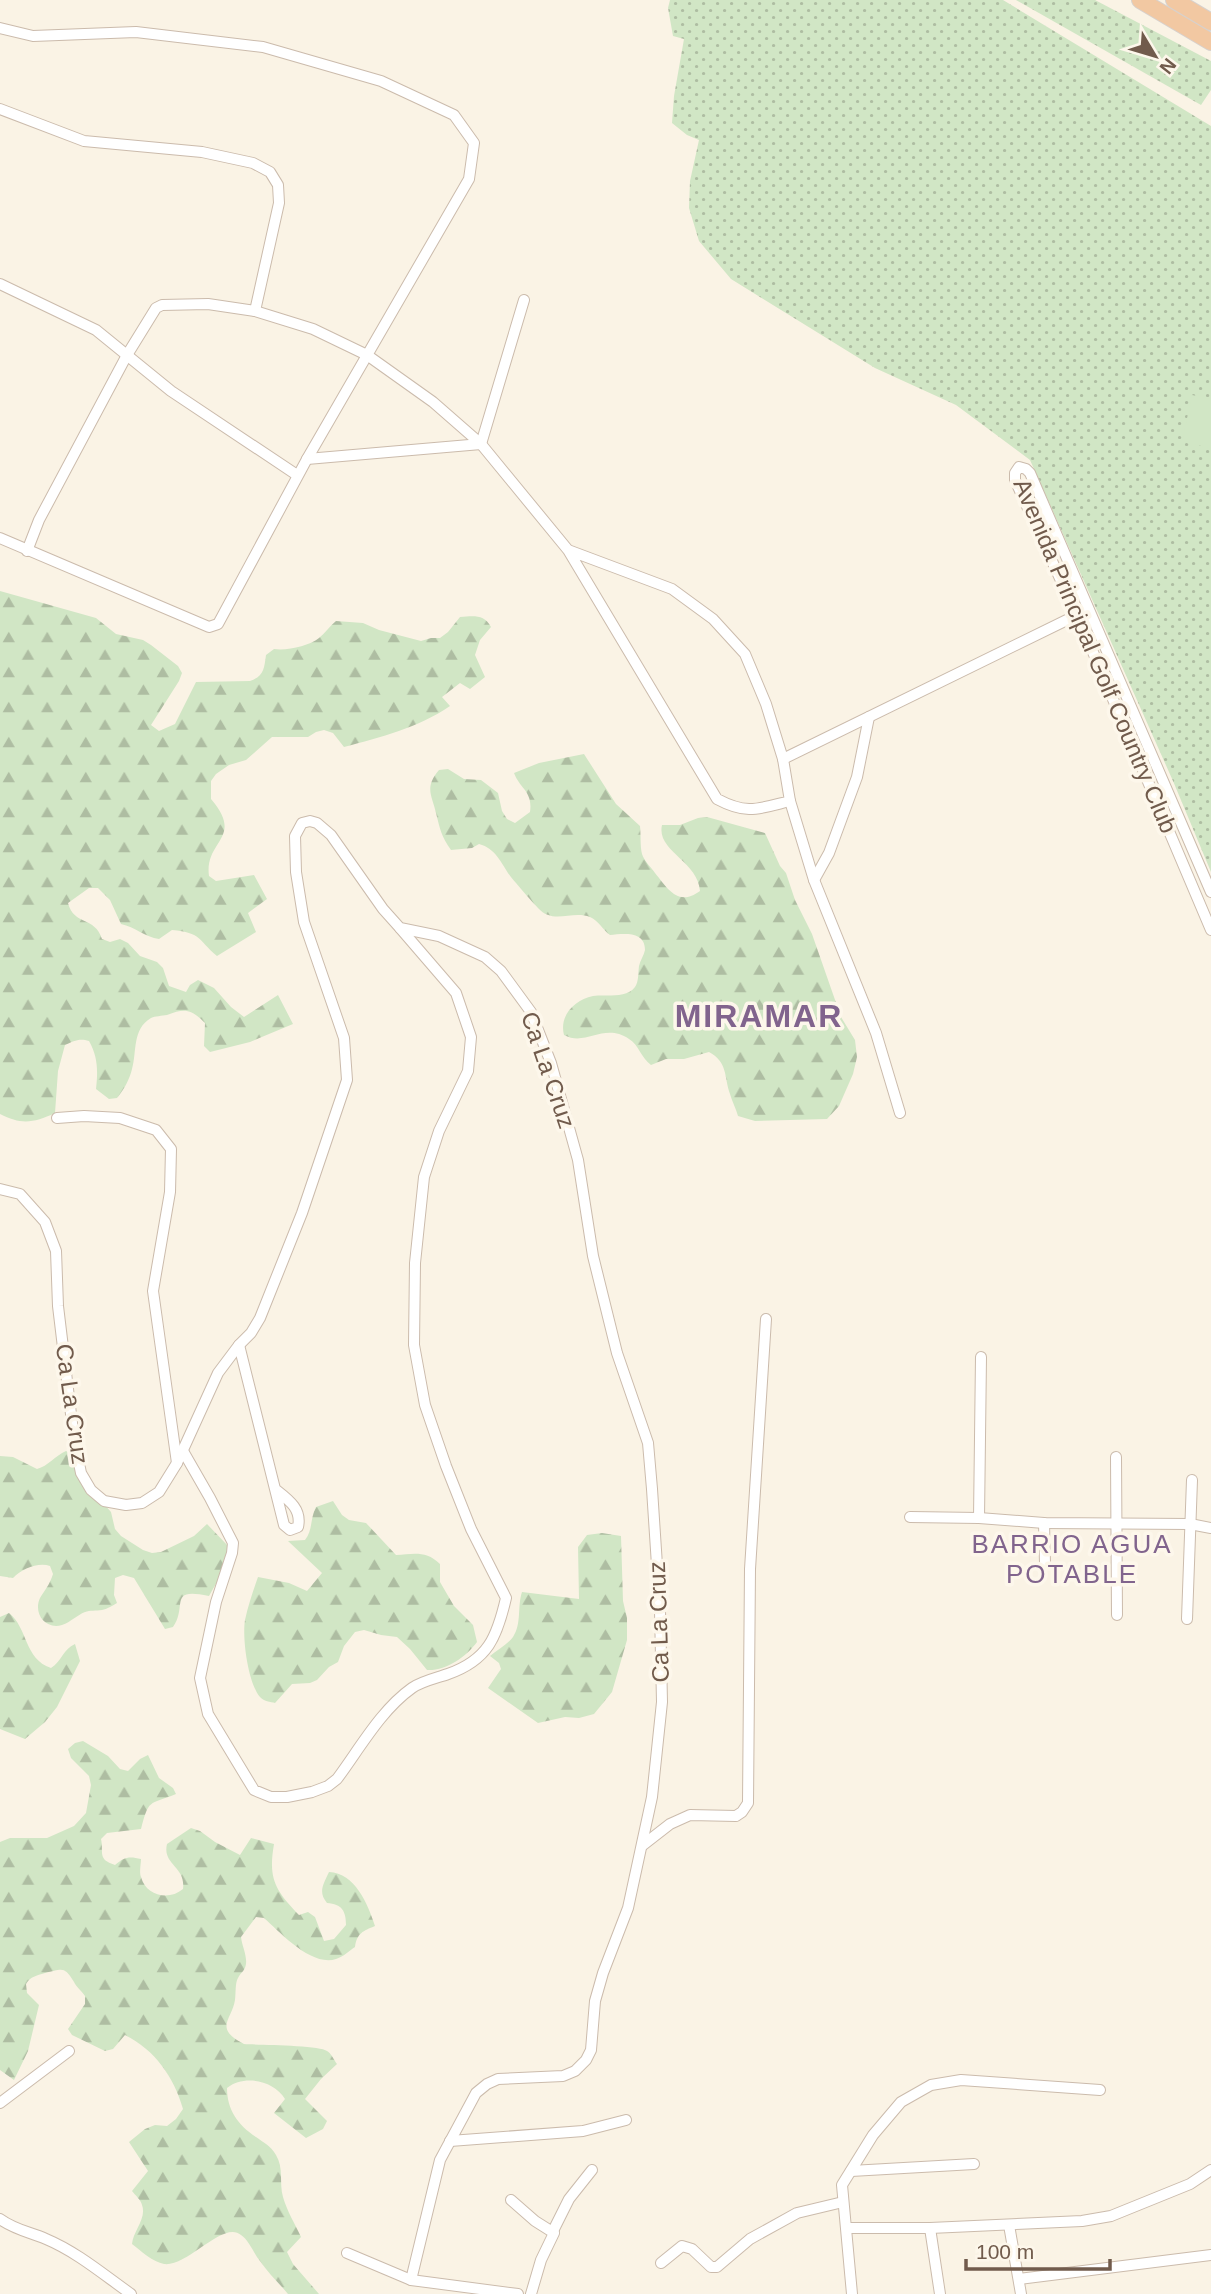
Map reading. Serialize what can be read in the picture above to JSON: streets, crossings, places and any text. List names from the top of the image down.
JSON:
{
  "streets": {
    "street": ["Avenida Principal Golf Country Club", "Ca La Cruz"]
  },
  "districts": ["MIRAMAR", "BARRIO AGUA POTABLE"],
  "scale_bar": "100 m",
  "north": "bottom right"
}
